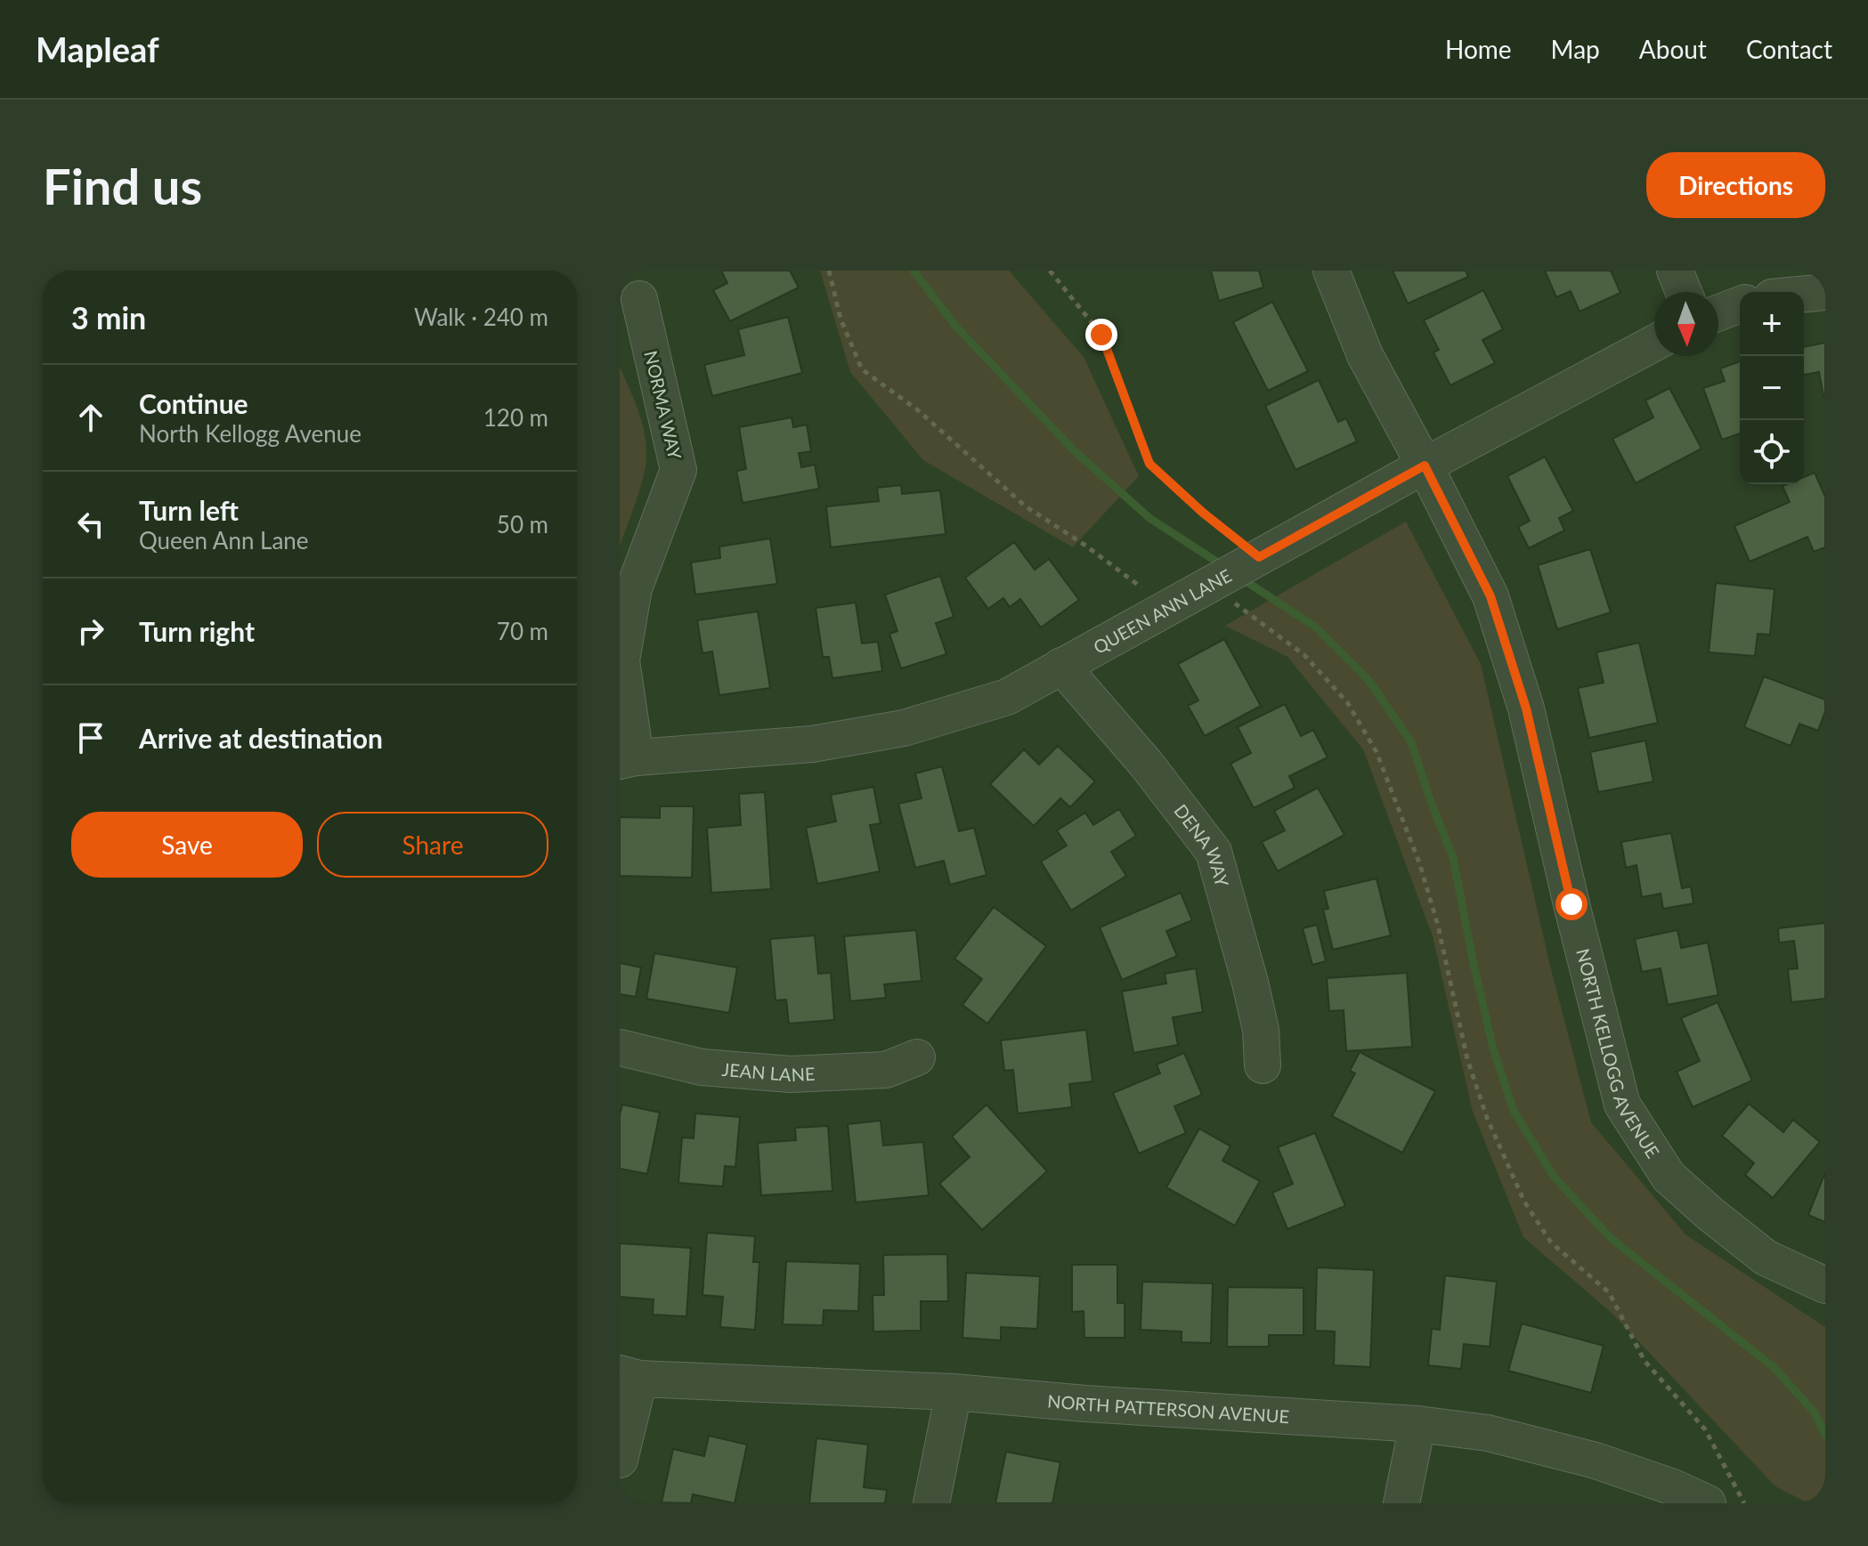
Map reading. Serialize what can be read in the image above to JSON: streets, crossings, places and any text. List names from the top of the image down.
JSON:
{
  "streets": {
    "street": [
      "NORMA WAY",
      "QUEEN ANN LANE",
      "DENA WAY",
      "NORTH KELLOGG AVENUE",
      "JEAN LANE",
      "NORTH PATTERSON AVENUE"
    ]
  },
  "crossings": [
    ["NORMA WAY", "QUEEN ANN LANE"],
    ["QUEEN ANN LANE", "DENA WAY"],
    ["QUEEN ANN LANE", "NORTH KELLOGG AVENUE"]
  ],
  "north": "bottom",
  "page": {
    "header": "Mapleaf",
    "nav": [
      "Home",
      "Map",
      "About",
      "Contact"
    ],
    "buttons": [
      "Directions",
      ["Save", "Share"]
    ],
    "title": "Find us",
    "heading": ["3 min", "Walk · 240 m"],
    "map_buttons": ["+", "−"],
    "list": [
      ["Continue", "North Kellogg Avenue", "120 m"],
      ["Turn left", "Queen Ann Lane", "50 m"],
      ["Turn right", "70 m"],
      "Arrive at destination"
    ]
  }
}
